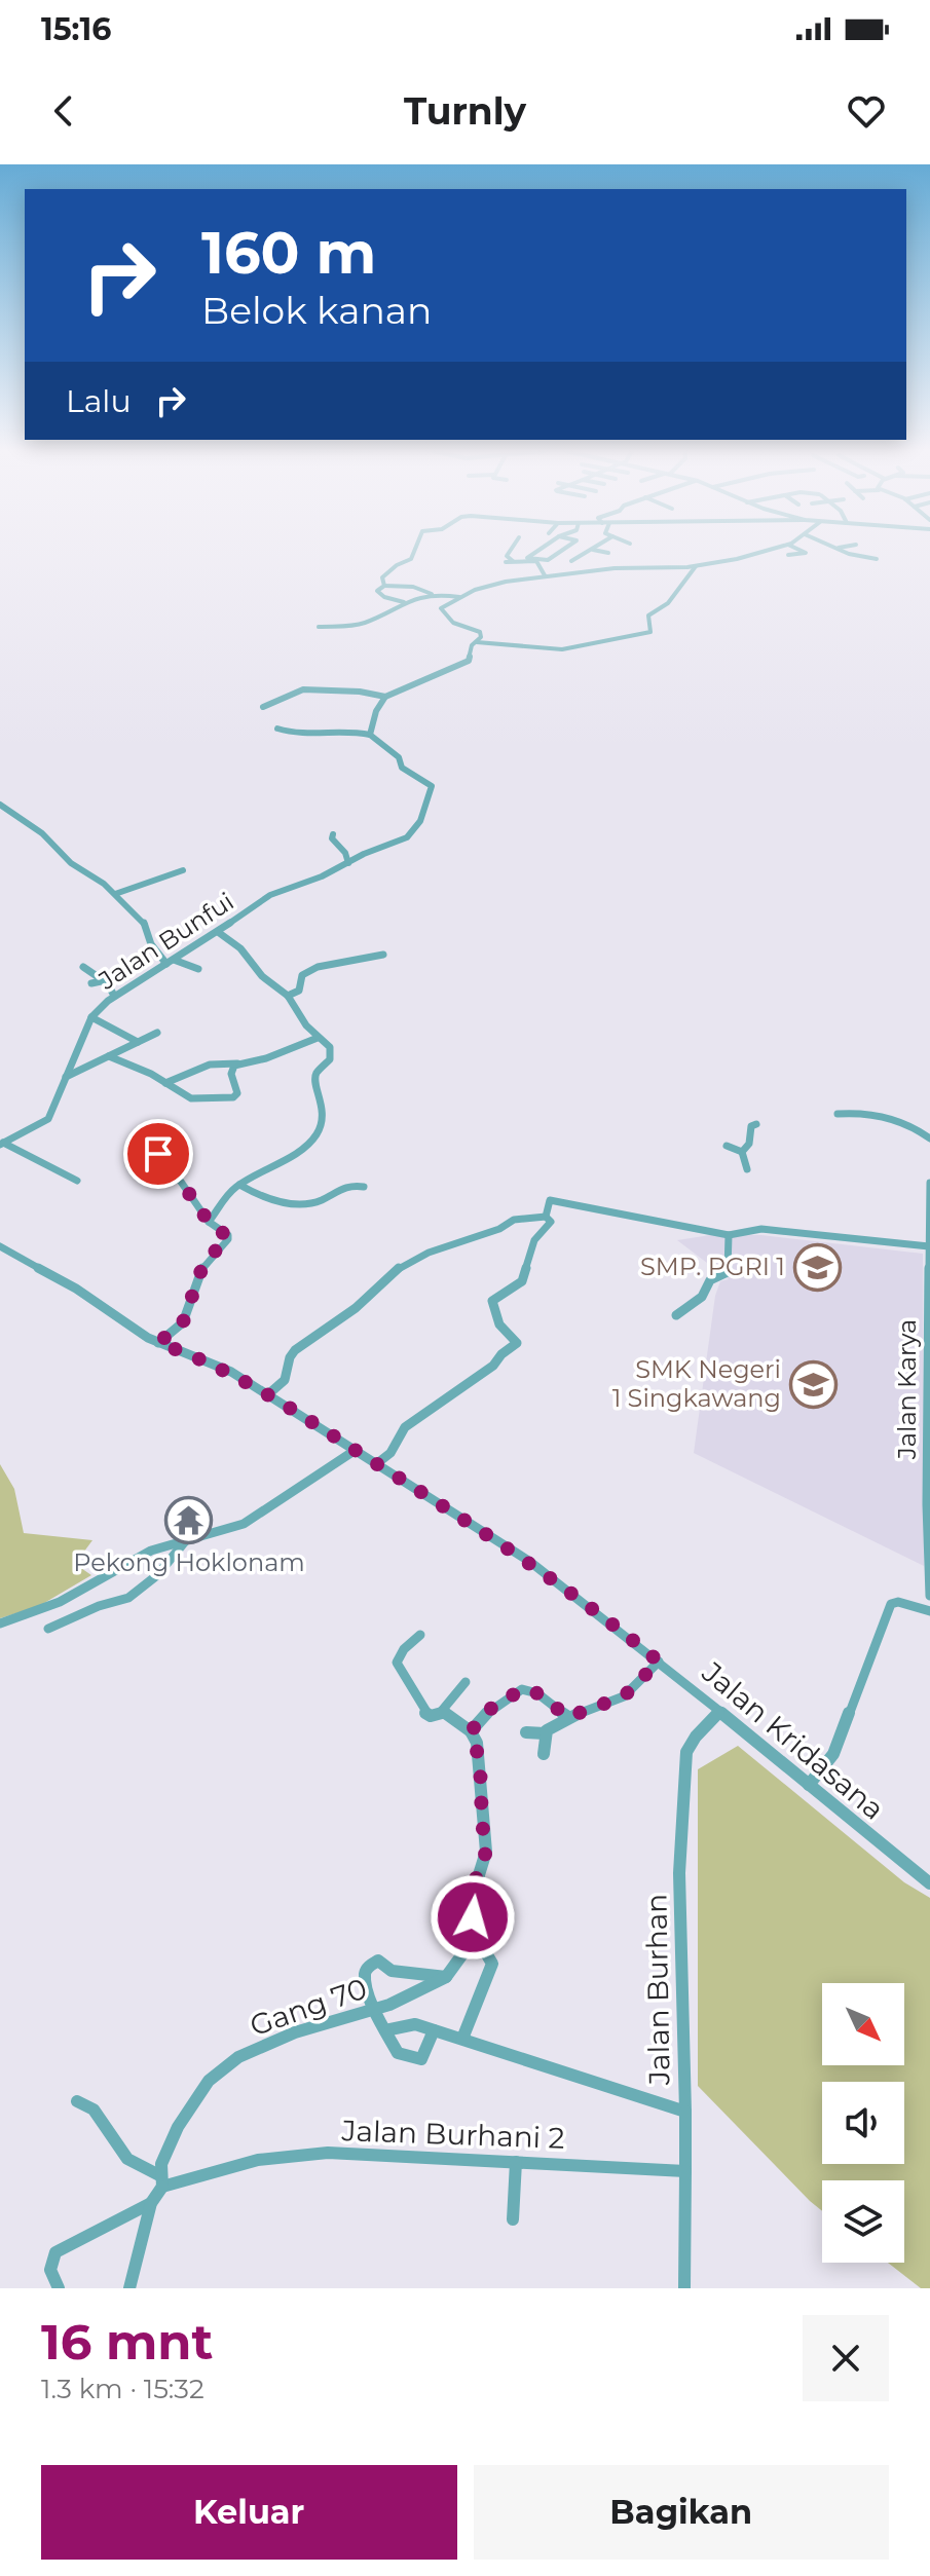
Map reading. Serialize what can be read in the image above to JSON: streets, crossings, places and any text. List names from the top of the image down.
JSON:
{
  "streets": {
    "street": [
      "Jalan Bunfui",
      "Jalan Karya",
      "Jalan Kridasana",
      "Jalan Burhan",
      "Gang 70",
      "Jalan Burhani 2"
    ]
  },
  "crossings": [
    ["Jalan Kridasana", "Jalan Burhan"],
    ["Gang 70", "Jalan Burhani 2"]
  ],
  "places": {
    "school or university": ["SMP. PGRI 1", "SMK Negeri 1 Singkawang"],
    "temple": ["Pekong Hoklonam"]
  },
  "north": "bottom right",
  "page": {
    "status": "15:16",
    "header": "Turnly",
    "turn": ["160 m", "Belok kanan"],
    "then": "Lalu",
    "heading": ["16 mnt", "1.3 km · 15:32"],
    "buttons": ["Keluar", "Bagikan"]
  }
}
